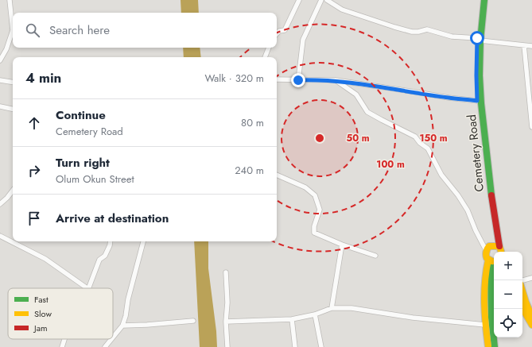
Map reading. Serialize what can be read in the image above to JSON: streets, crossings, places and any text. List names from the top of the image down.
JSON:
{
  "streets": {
    "main road": ["Cemetery Road"]
  },
  "legend": ["Fast", "Slow", "Jam"],
  "page": {
    "search": "Search here",
    "heading": ["4 min", "Walk · 320 m"],
    "list": [
      ["Continue", "Cemetery Road", "80 m"],
      ["Turn right", "Olum Okun Street", "240 m"],
      "Arrive at destination"
    ],
    "map_buttons": ["+", "−"]
  },
  "rings": ["50 m", "150 m", "100 m"]
}
